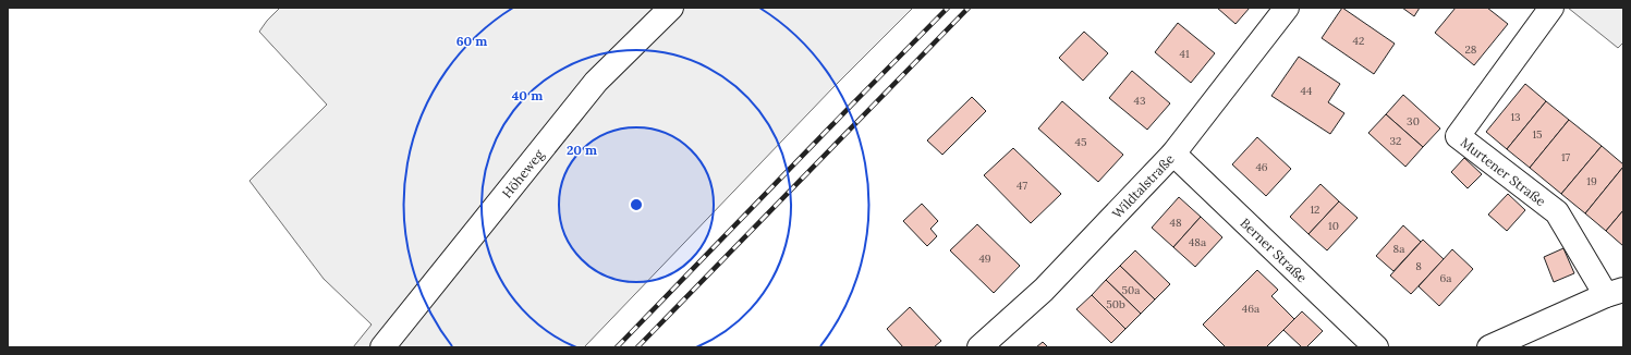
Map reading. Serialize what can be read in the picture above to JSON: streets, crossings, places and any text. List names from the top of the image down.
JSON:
{
  "streets": {
    "street": [
      "Murtener Straße",
      "Höheweg",
      "Wildtalstraße",
      "Berner Straße"
    ]
  },
  "crossings": [
    ["Wildtalstraße", "Berner Straße"]
  ],
  "house_numbers": [
    "42",
    "28",
    "41",
    "44",
    "43",
    "13",
    "30",
    "15",
    "32",
    "45",
    "17",
    "46",
    "19",
    "47",
    "12",
    "48",
    "10",
    "48a",
    "8a",
    "49",
    "8",
    "6a",
    "50a",
    "50b",
    "46a"
  ],
  "rings": ["60 m", "40 m", "20 m"]
}
